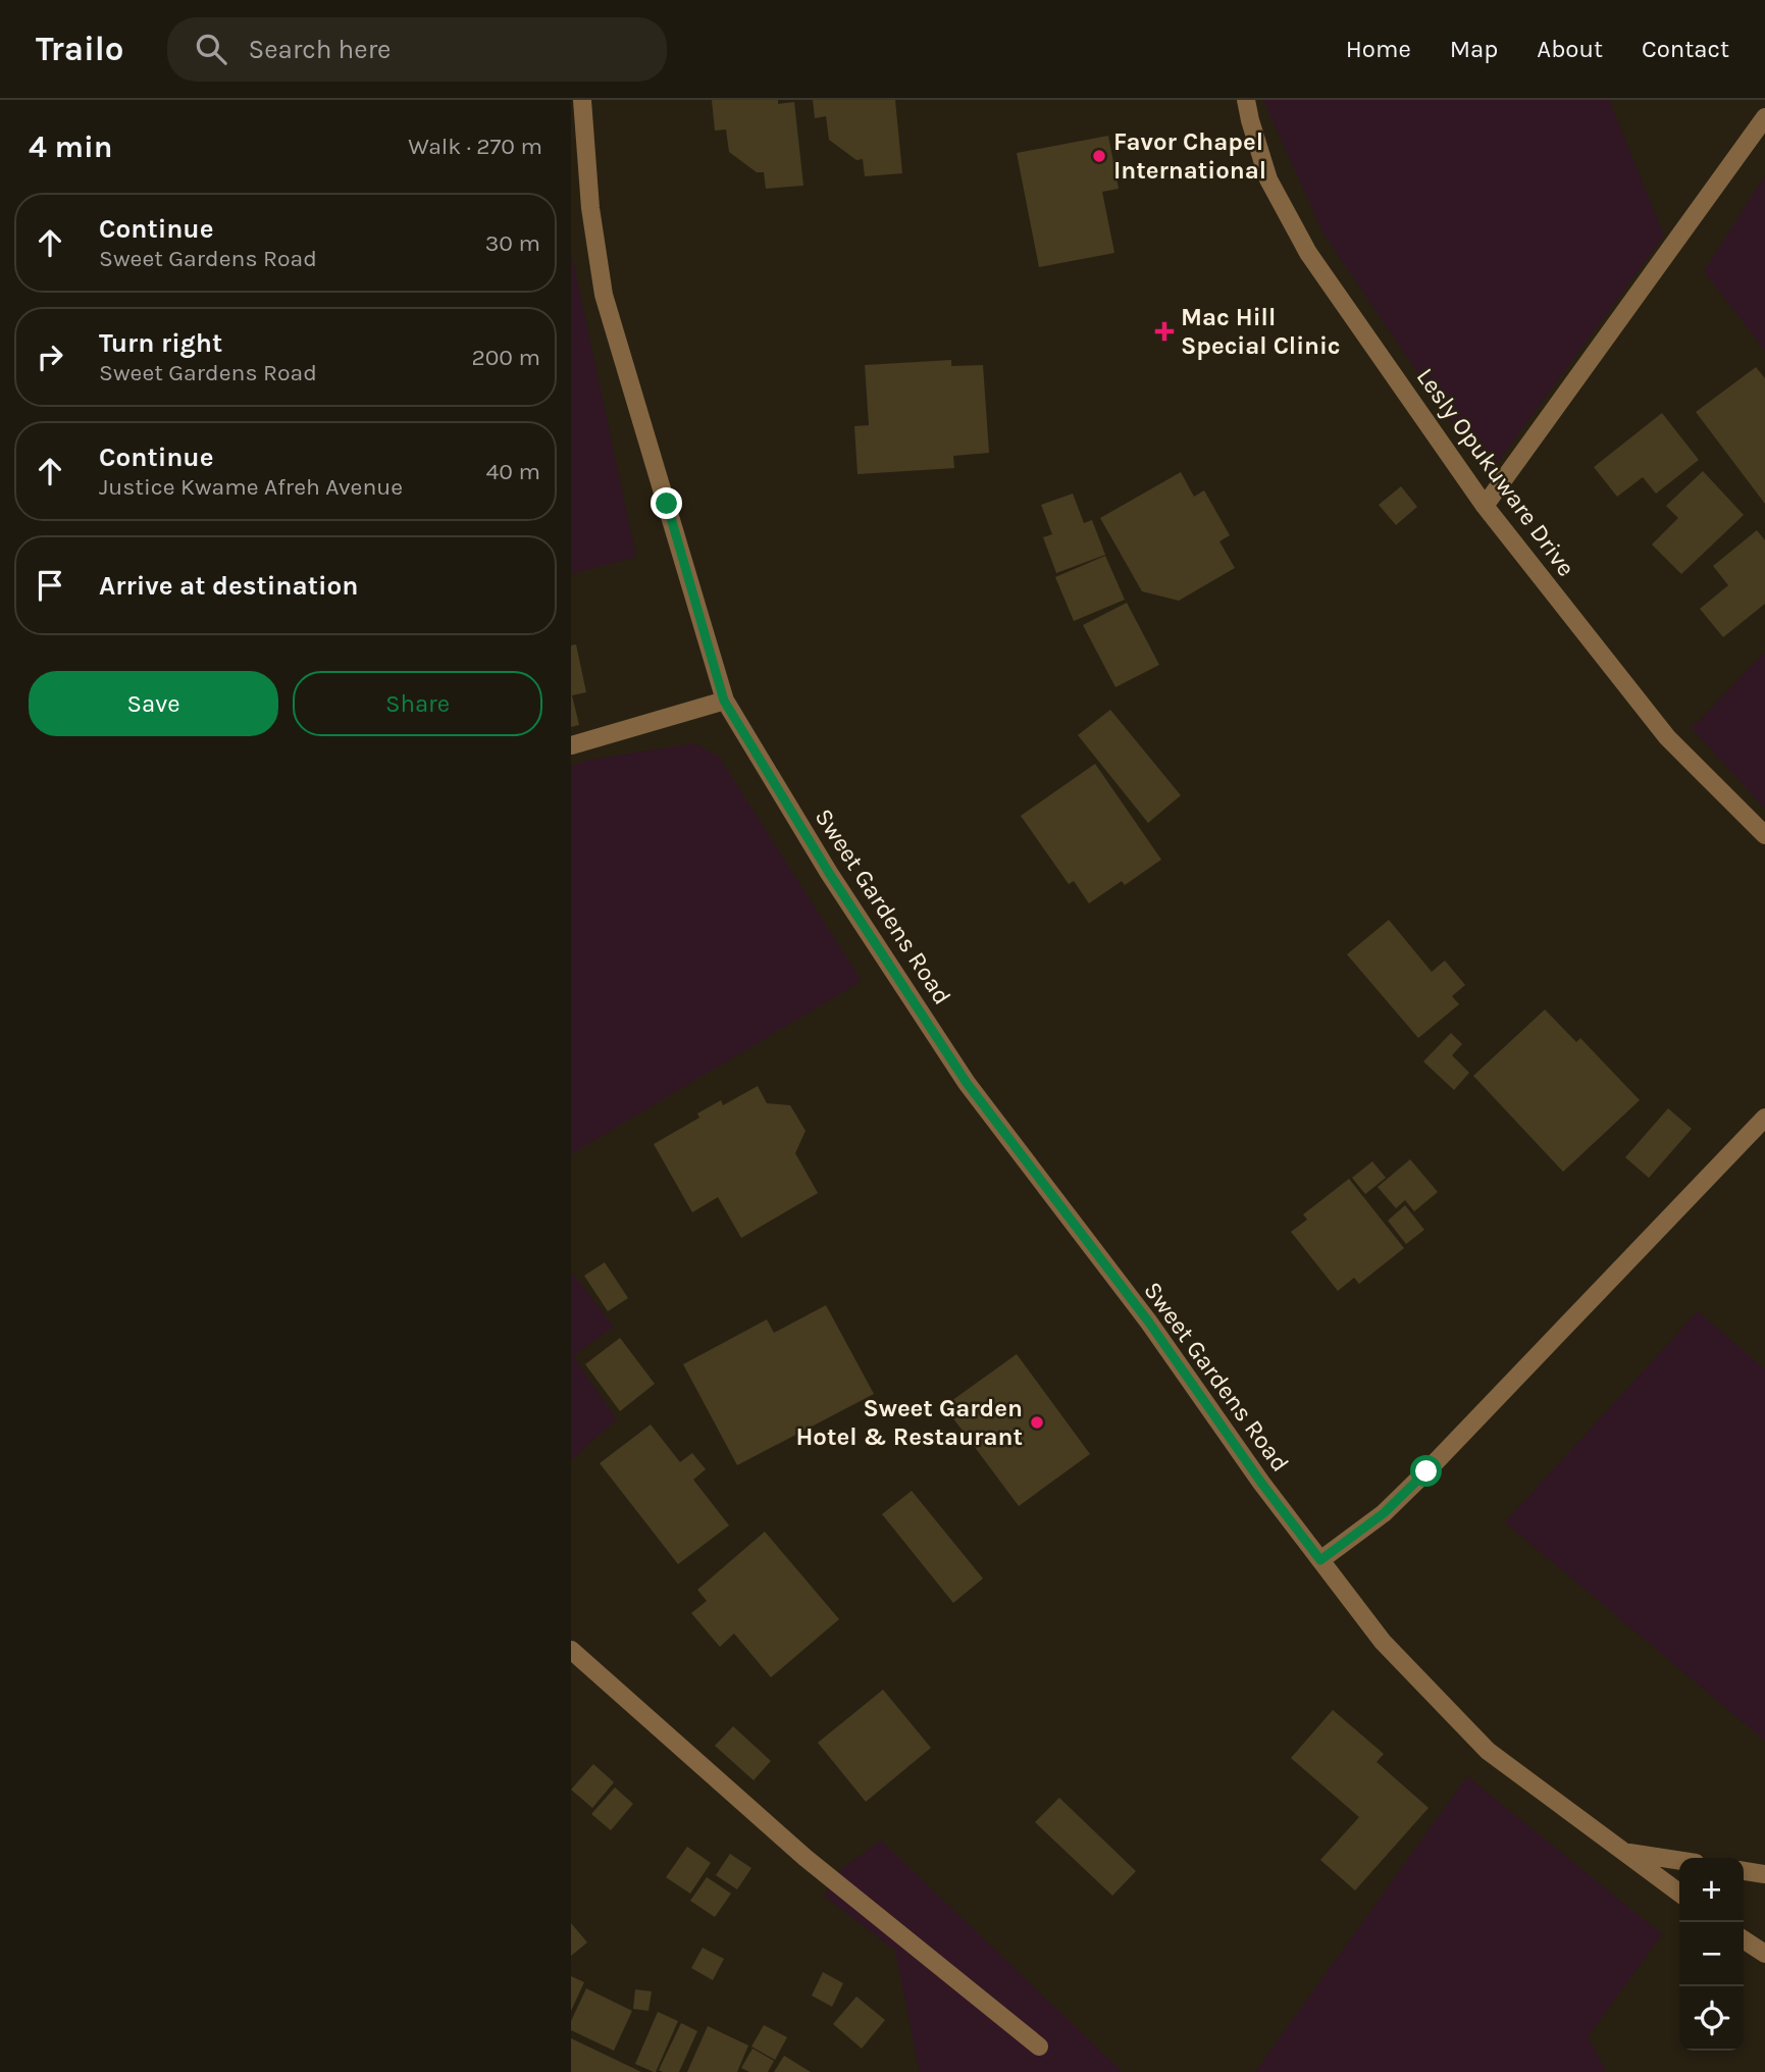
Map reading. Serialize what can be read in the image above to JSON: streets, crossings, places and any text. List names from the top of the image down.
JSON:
{
  "streets": {
    "street": ["Lesly Opukuware Drive", "Sweet Gardens Road"]
  },
  "places": {
    "other": ["Favor Chapel International", "Sweet Garden Hotel & Restaurant"],
    "health": ["Mac Hill Special Clinic"]
  },
  "page": {
    "header": "Trailo",
    "search": "Search here",
    "nav": [
      "Home",
      "Map",
      "About",
      "Contact"
    ],
    "heading": ["4 min", "Walk · 270 m"],
    "list": [
      ["Continue", "Sweet Gardens Road", "30 m"],
      ["Turn right", "Sweet Gardens Road", "200 m"],
      ["Continue", "Justice Kwame Afreh Avenue", "40 m"],
      "Arrive at destination"
    ],
    "buttons": ["Save", "Share"],
    "map_buttons": ["+", "−"]
  }
}
